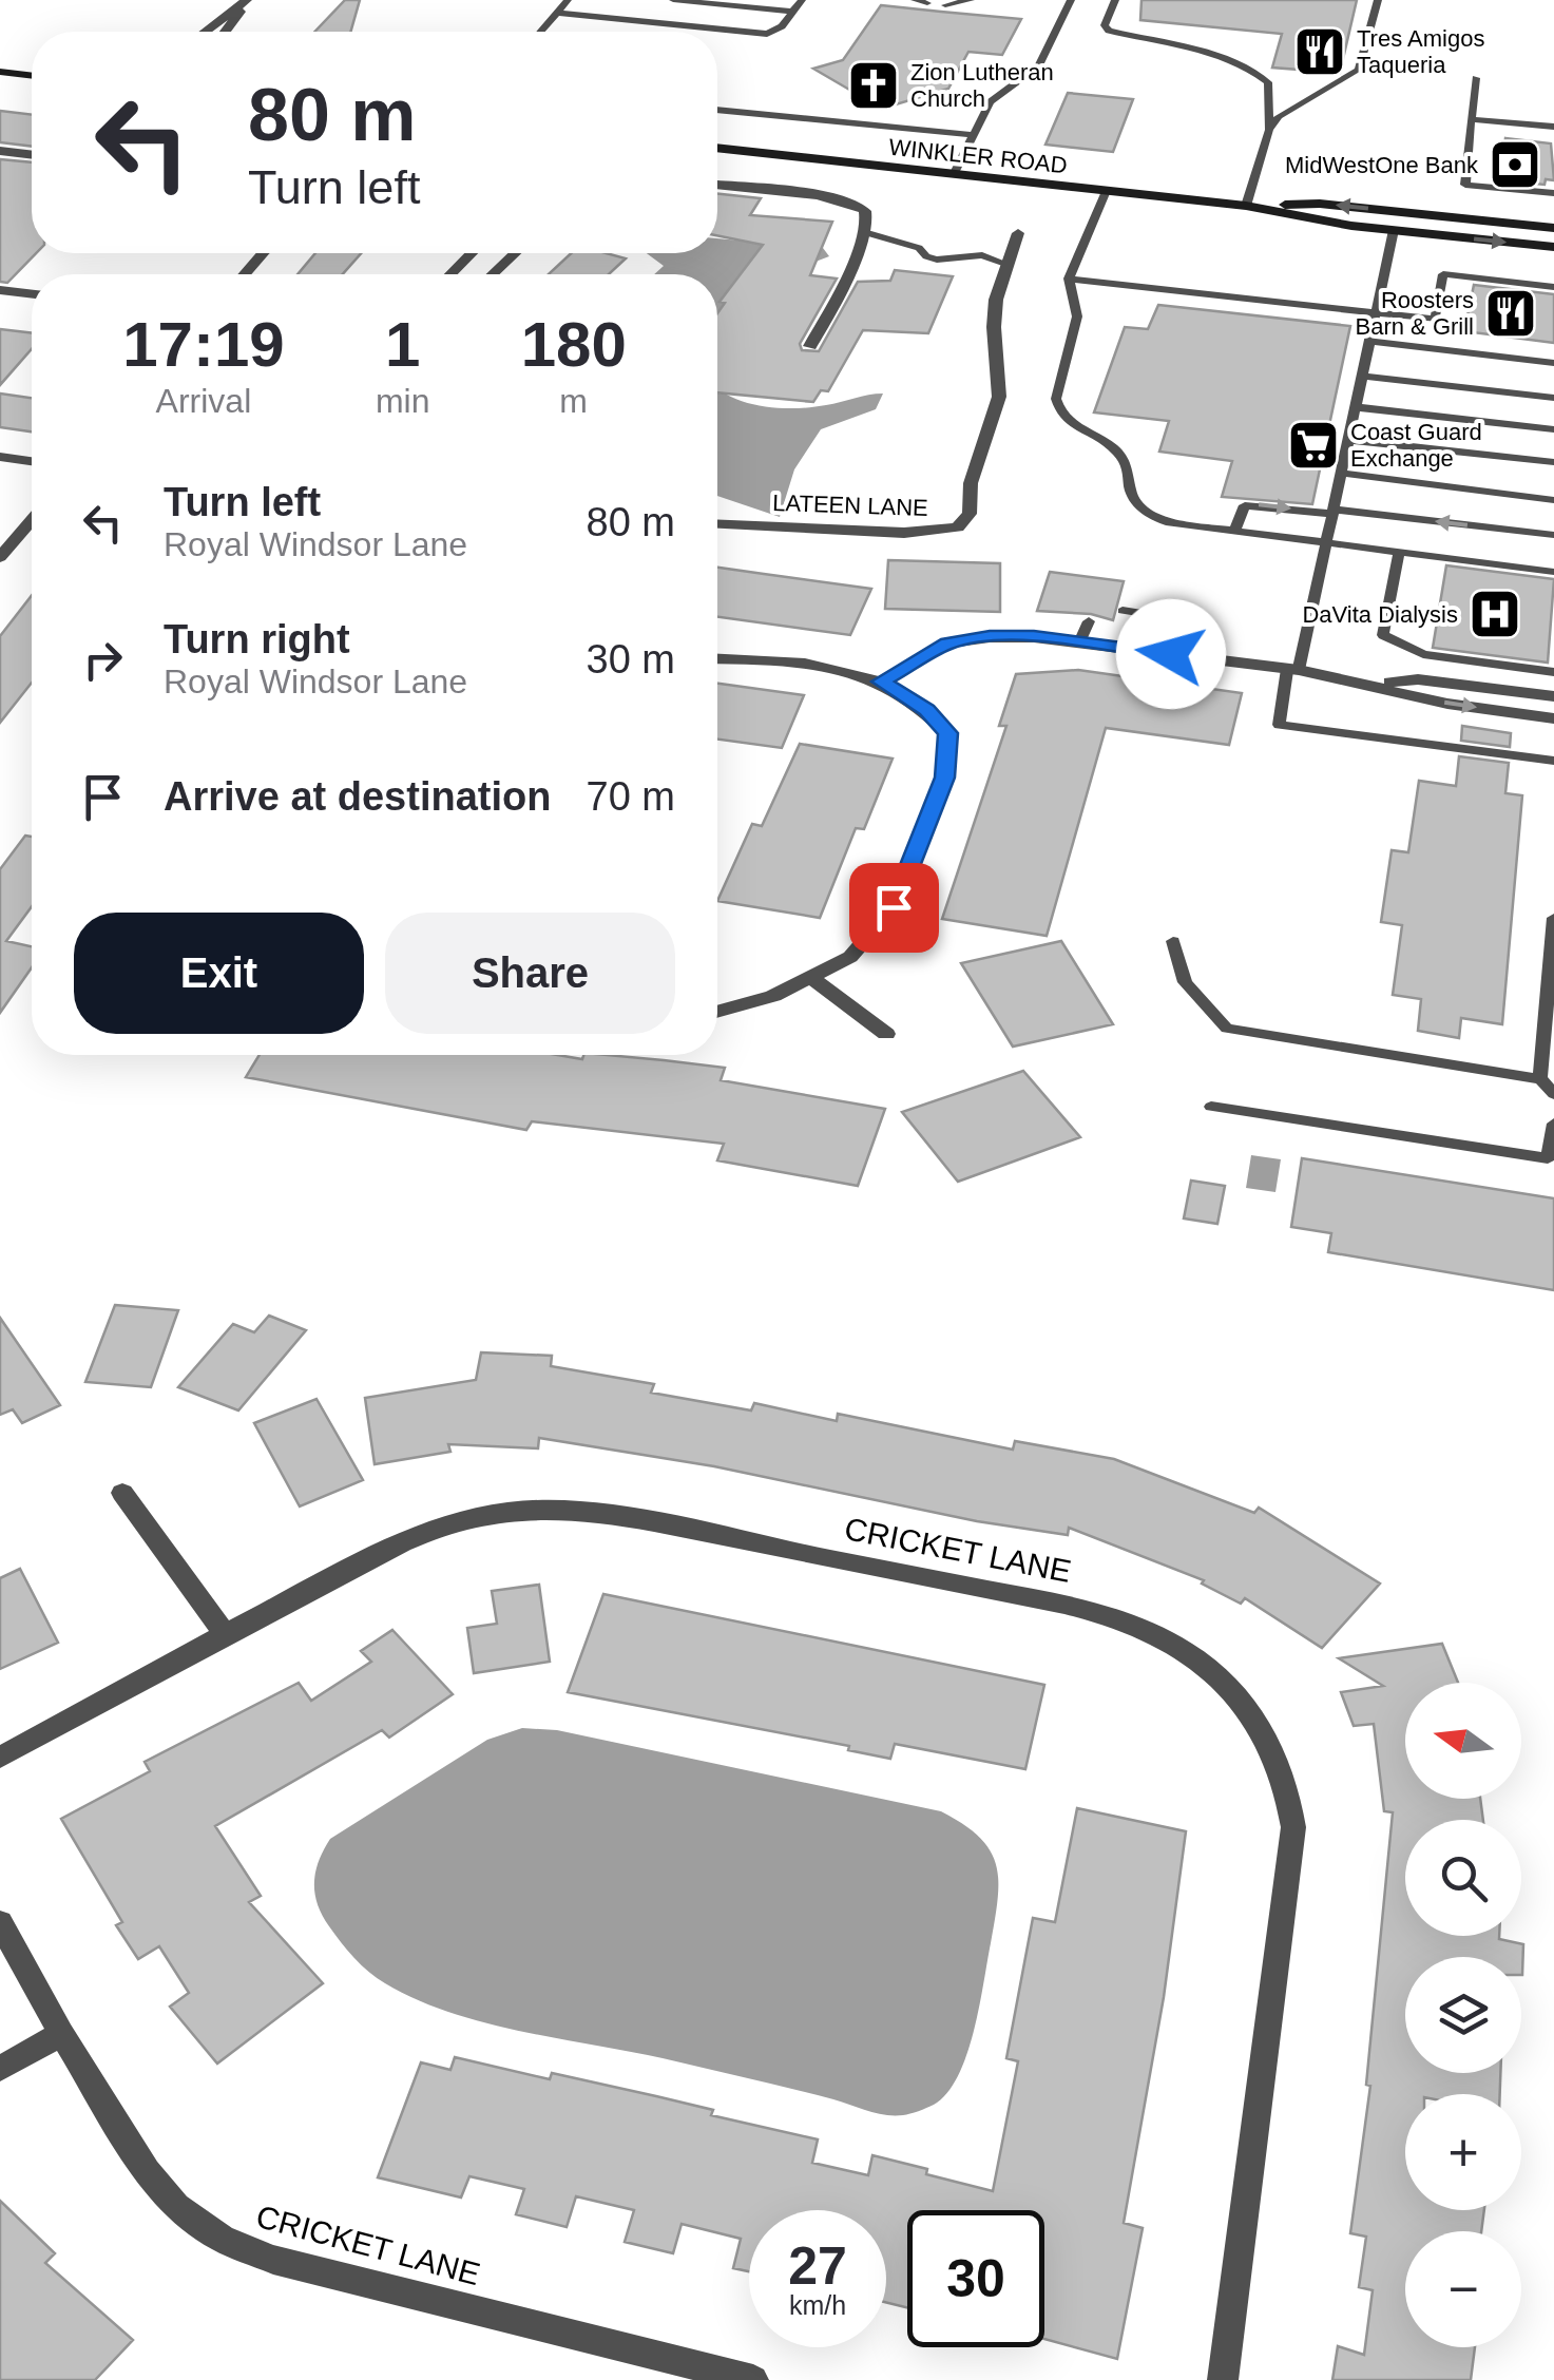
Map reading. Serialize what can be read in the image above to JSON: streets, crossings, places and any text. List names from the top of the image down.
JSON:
{
  "streets": {
    "street": ["WINKLER ROAD", "LATEEN LANE", "CRICKET LANE"]
  },
  "places": {
    "restaurant": ["Tres Amigos Taqueria", "Roosters Barn & Grill"],
    "church": ["Zion Lutheran Church"],
    "bank": ["MidWestOne Bank"],
    "supermarket": ["Coast Guard Exchange"],
    "hospital": ["DaVita Dialysis"]
  },
  "north": "left",
  "page": {
    "turn": ["80 m", "Turn left"],
    "eta": [
      "17:19",
      "Arrival",
      "1",
      "min",
      "180",
      "m"
    ],
    "list": [
      {
        "name": "Turn left",
        "note": "Royal Windsor Lane",
        "value": "80 m"
      },
      {
        "name": "Turn right",
        "note": "Royal Windsor Lane",
        "value": "30 m"
      },
      {
        "name": "Arrive at destination",
        "value": "70 m"
      }
    ],
    "buttons": ["Exit", "Share"],
    "map_buttons": ["+", "−"],
    "speed": "27 km/h",
    "limit": "30"
  }
}
